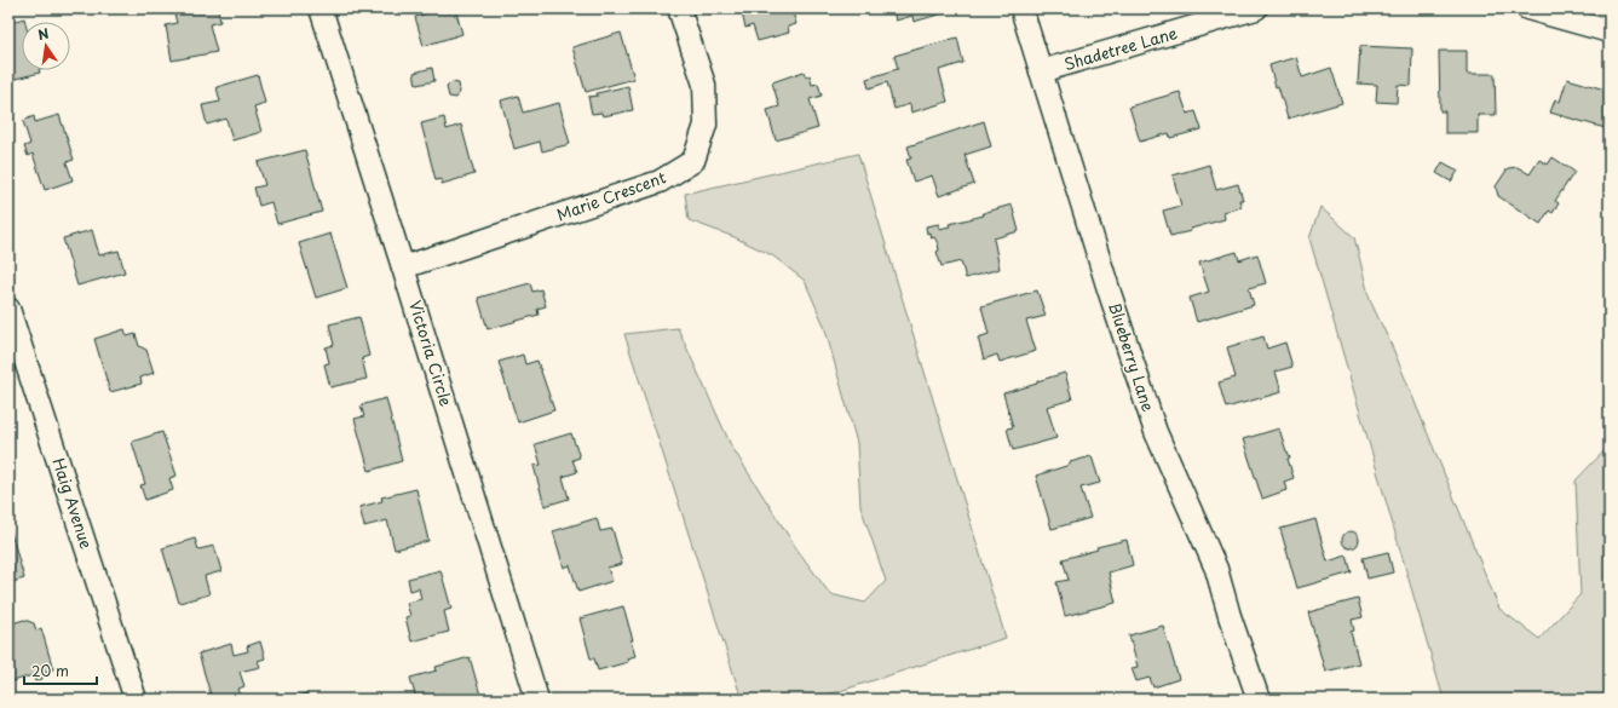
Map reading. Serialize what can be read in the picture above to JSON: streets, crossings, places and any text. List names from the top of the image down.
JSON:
{
  "streets": {
    "street": [
      "Shadetree Lane",
      "Marie Crescent",
      "Victoria Circle",
      "Blueberry Lane",
      "Haig Avenue"
    ]
  },
  "crossings": [
    ["Shadetree Lane", "Blueberry Lane"],
    ["Marie Crescent", "Victoria Circle"]
  ],
  "scale_bar": "20 m",
  "north": "top"
}
